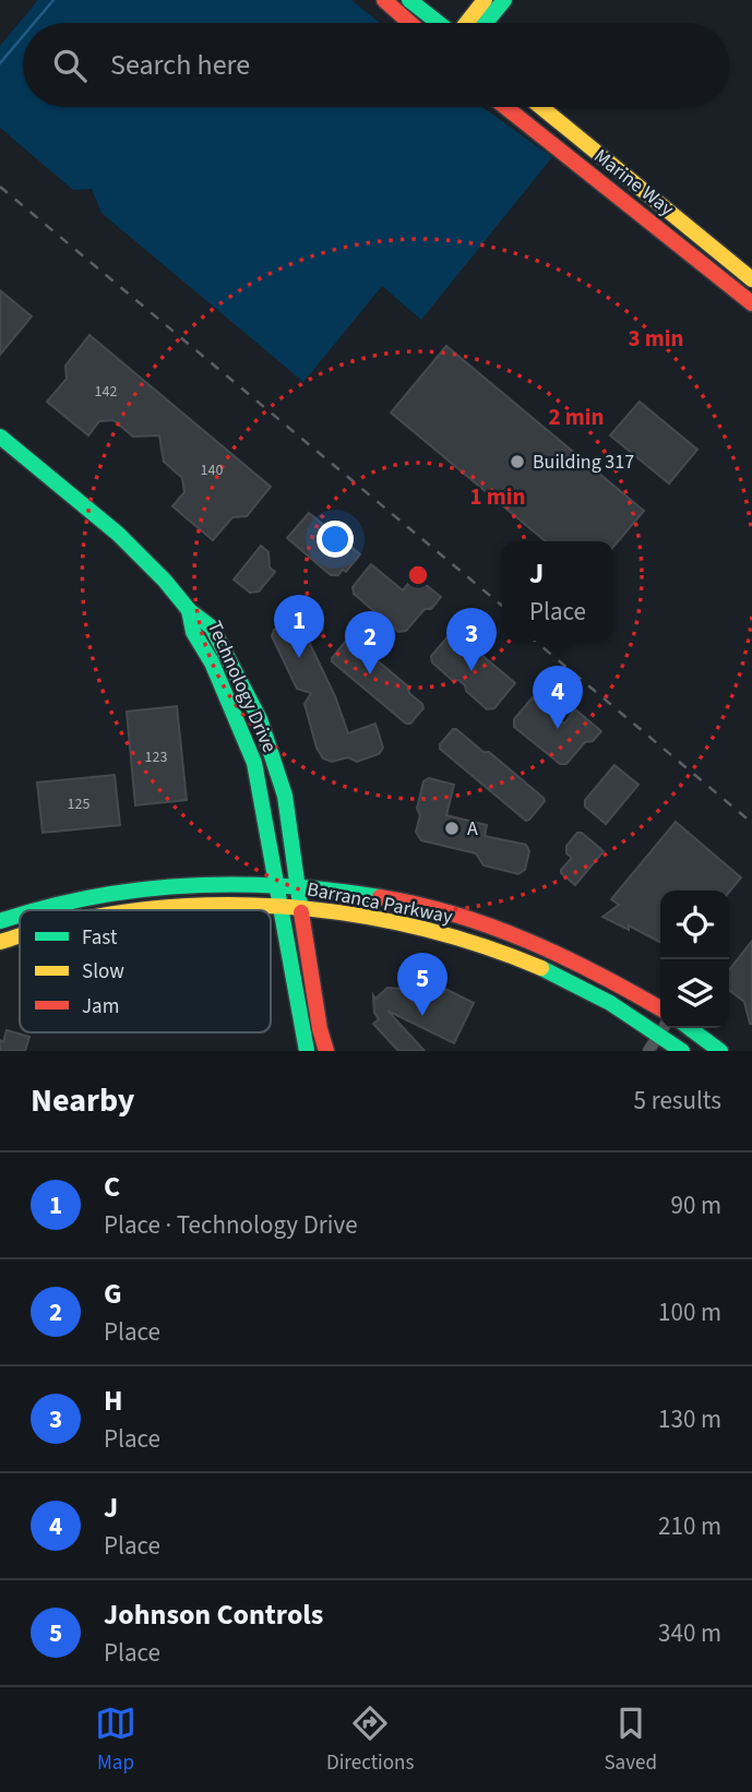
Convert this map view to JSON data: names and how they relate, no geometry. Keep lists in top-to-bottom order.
{
  "streets": {
    "main road": ["Marine Way", "Technology Drive", "Barranca Parkway"]
  },
  "crossings": [
    ["Technology Drive", "Barranca Parkway"]
  ],
  "places": ["Building 317", "A"],
  "house_numbers": [
    "142",
    "140",
    "123",
    "125"
  ],
  "legend": ["Fast", "Slow", "Jam"],
  "page": {
    "search": "Search here",
    "popup": ["J", "Place"],
    "pins": [
      "1",
      "3",
      "2",
      "4",
      "5"
    ],
    "heading": ["Nearby", "5 results"],
    "list": [
      {
        "mark": "1",
        "name": "C",
        "note": "Place · Technology Drive",
        "value": "90 m"
      },
      {
        "mark": "2",
        "name": "G",
        "note": "Place",
        "value": "100 m"
      },
      {
        "mark": "3",
        "name": "H",
        "note": "Place",
        "value": "130 m"
      },
      {
        "mark": "4",
        "name": "J",
        "note": "Place",
        "value": "210 m"
      },
      {
        "mark": "5",
        "name": "Johnson Controls",
        "note": "Place",
        "value": "340 m"
      }
    ],
    "nav": ["Map", "Directions", "Saved"]
  },
  "rings": ["3 min", "2 min", "1 min"]
}
